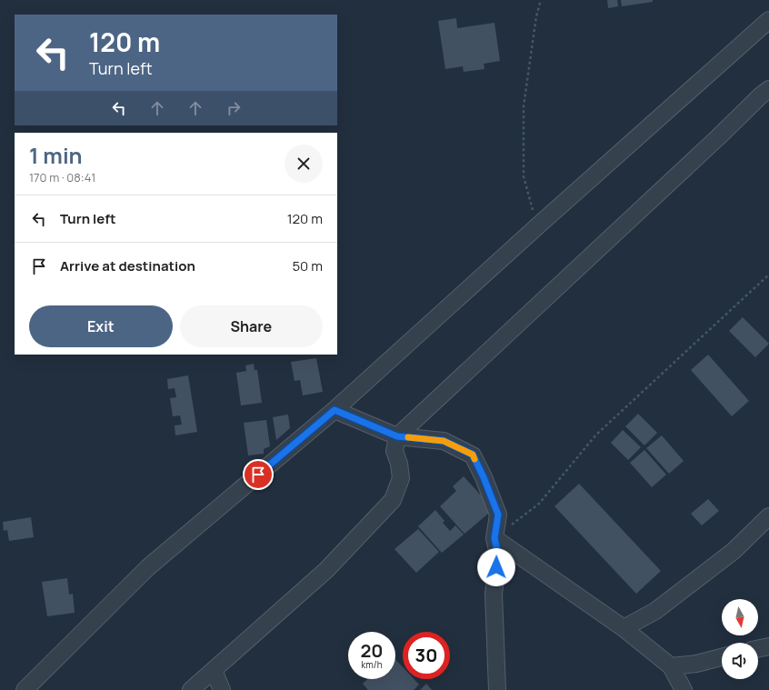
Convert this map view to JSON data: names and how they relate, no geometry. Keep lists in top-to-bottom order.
{
  "north": "bottom",
  "page": {
    "turn": ["120 m", "Turn left"],
    "heading": ["1 min", "170 m · 08:41"],
    "list": [
      {
        "name": "Turn left",
        "value": "120 m"
      },
      {
        "name": "Arrive at destination",
        "value": "50 m"
      }
    ],
    "buttons": ["Exit", "Share"],
    "speed": "20 km/h",
    "limit": "30"
  }
}
